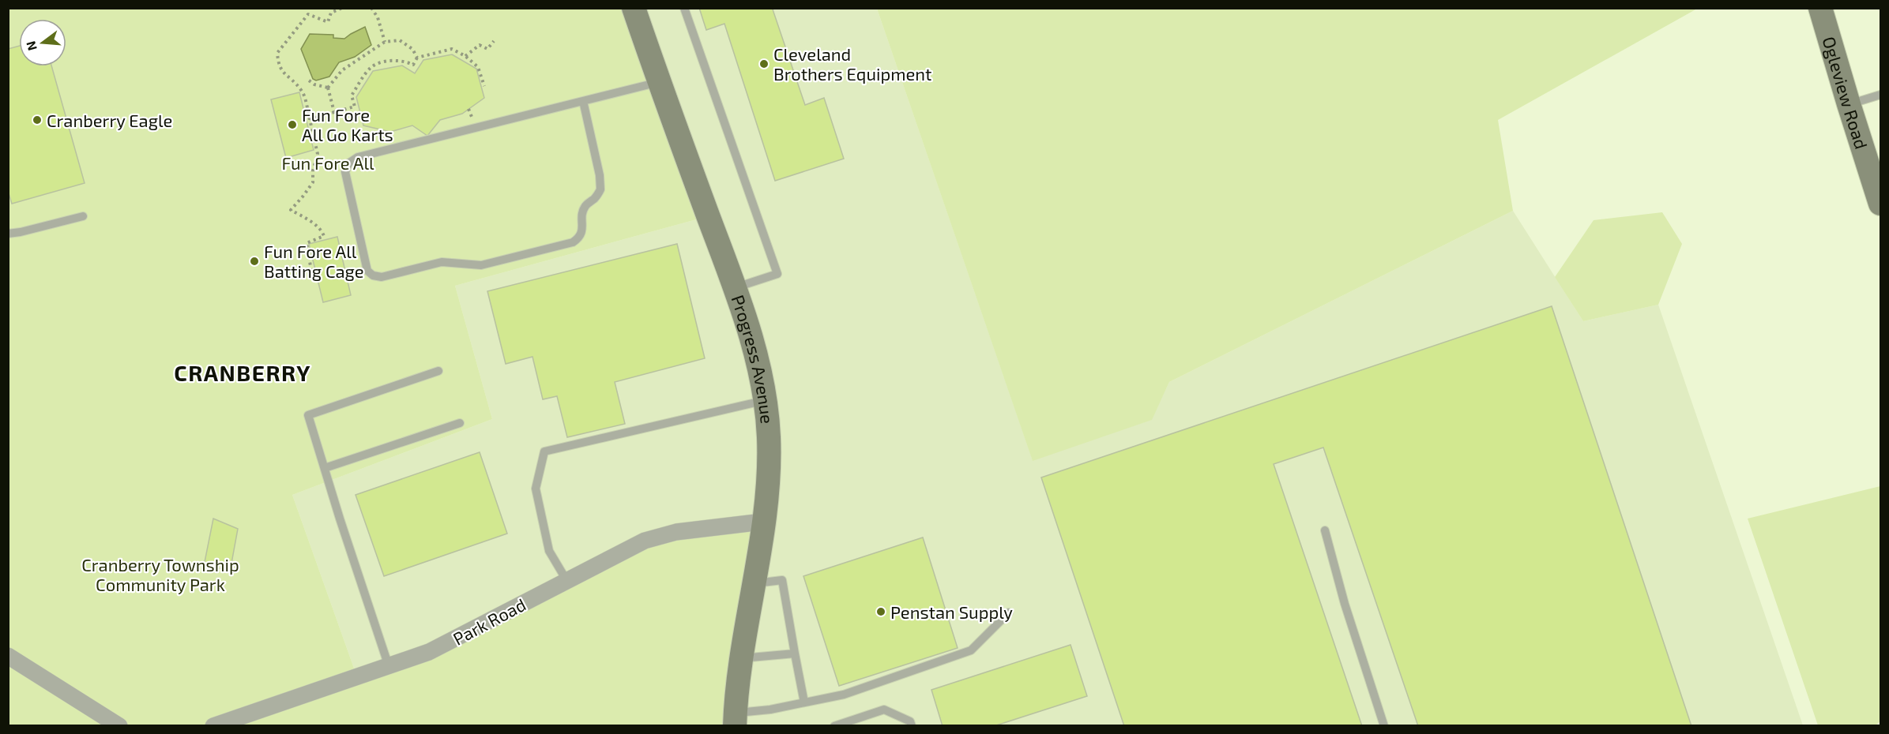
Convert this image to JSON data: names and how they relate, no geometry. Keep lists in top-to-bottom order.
{
  "streets": {
    "street": ["Ogleview Road", "Progress Avenue", "Park Road"]
  },
  "crossings": [
    ["Progress Avenue", "Park Road"]
  ],
  "districts": ["CRANBERRY"],
  "parks": ["Fun Fore All", "Cranberry Township Community Park"],
  "places": [
    "Cleveland Brothers Equipment",
    "Cranberry Eagle",
    "Fun Fore All Go Karts",
    "Fun Fore All Batting Cage",
    "Penstan Supply"
  ],
  "north": "left"
}
